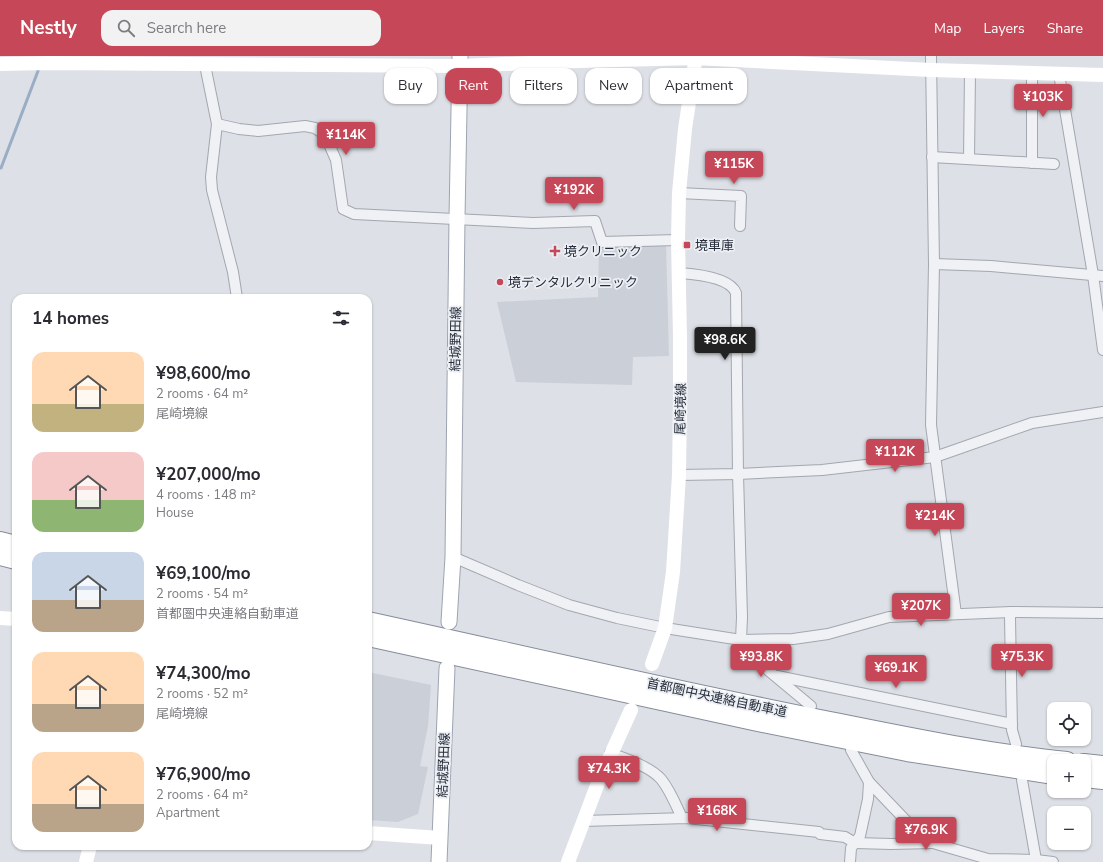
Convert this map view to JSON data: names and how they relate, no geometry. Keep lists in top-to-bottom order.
{
  "streets": {
    "highway": ["首都圏中央連絡自動車道"],
    "main road": ["結城野田線"],
    "street": ["尾崎境線"]
  },
  "places": {
    "transit": ["境車庫"],
    "health": ["境クリニック"],
    "other": ["境デンタルクリニック"]
  },
  "page": {
    "header": "Nestly",
    "search": "Search here",
    "nav": ["Map", "Layers", "Share"],
    "chip": [
      "Buy",
      "Rent",
      "Filters",
      "New",
      "Apartment"
    ],
    "price": [
      "¥103K",
      "¥114K",
      "¥115K",
      "¥192K",
      "¥98.6K",
      "¥112K",
      "¥214K",
      "¥207K",
      "¥93.8K",
      "¥75.3K",
      "¥69.1K",
      "¥74.3K",
      "¥168K",
      "¥76.9K"
    ],
    "heading": "14 homes",
    "list": [
      {
        "name": "¥98,600/mo",
        "note": "2 rooms · 64 m² · 尾崎境線"
      },
      {
        "name": "¥207,000/mo",
        "note": "4 rooms · 148 m² · House"
      },
      {
        "name": "¥69,100/mo",
        "note": "2 rooms · 54 m² · 首都圏中央連絡自動車道"
      },
      {
        "name": "¥74,300/mo",
        "note": "2 rooms · 52 m² · 尾崎境線"
      },
      {
        "name": "¥76,900/mo",
        "note": "2 rooms · 64 m² · Apartment"
      }
    ],
    "map_buttons": ["+", "−"]
  }
}
